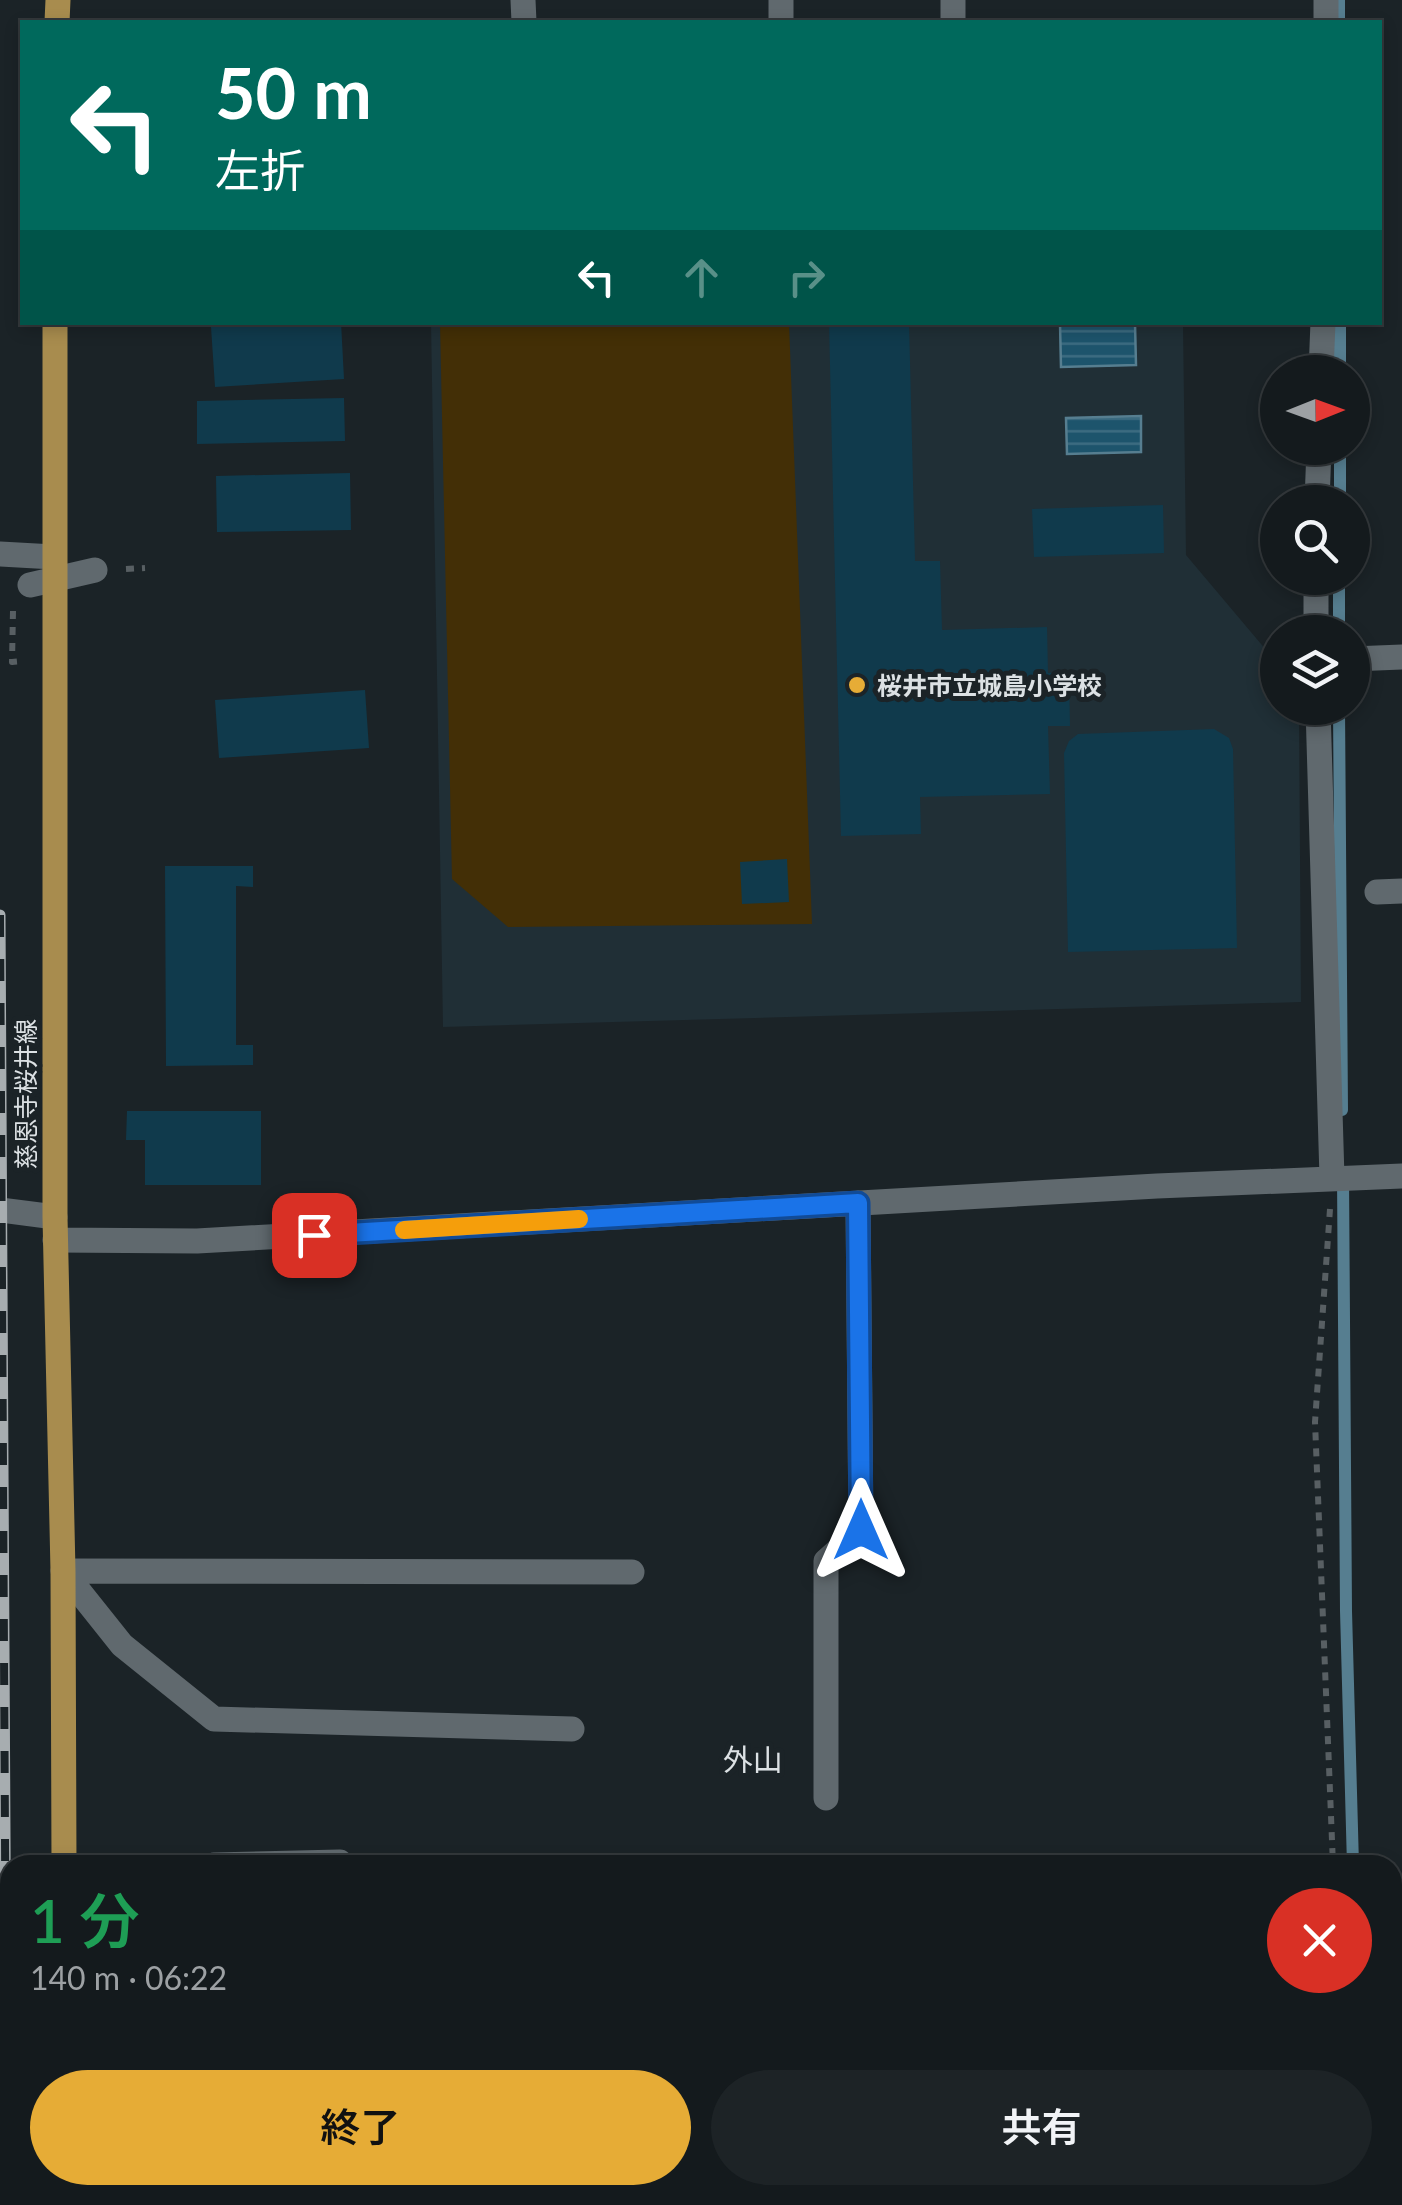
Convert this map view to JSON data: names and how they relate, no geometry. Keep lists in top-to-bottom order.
{
  "streets": {
    "main road": ["慈恩寺桜井線"]
  },
  "districts": ["外山"],
  "places": ["桜井市立城島小学校"],
  "north": "right",
  "page": {
    "turn": ["50 m", "左折"],
    "heading": ["1 分", "140 m · 06:22"],
    "buttons": ["終了", "共有"]
  }
}
